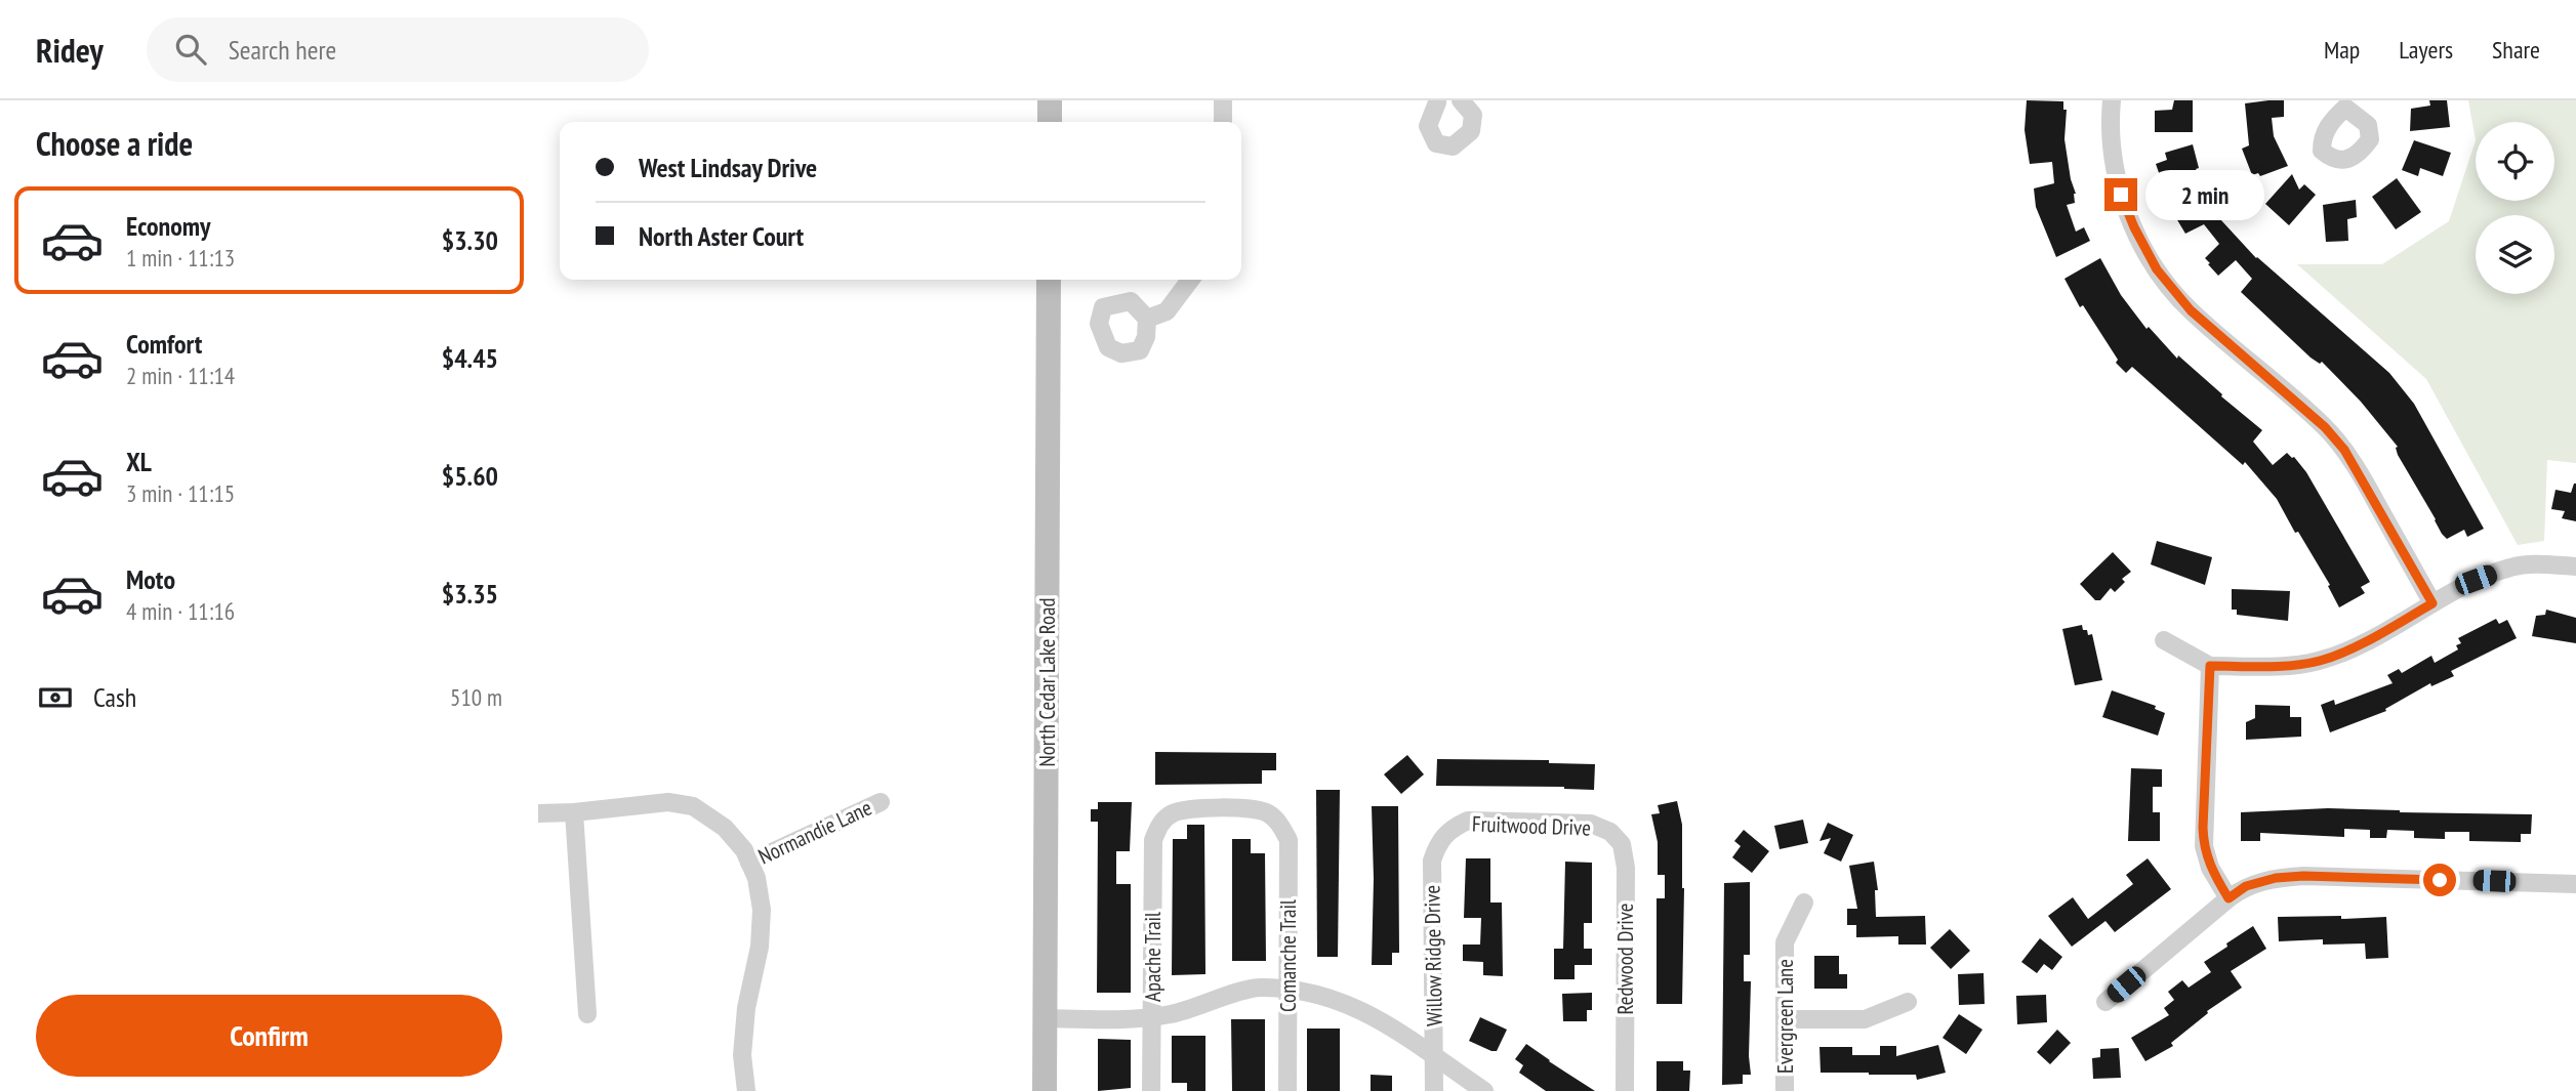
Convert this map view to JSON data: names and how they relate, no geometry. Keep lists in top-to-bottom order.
{
  "streets": {
    "main road": ["North Cedar Lake Road"],
    "street": [
      "Fruitwood Drive",
      "Normandie Lane",
      "Comanche Trail",
      "Willow Ridge Drive",
      "Apache Trail",
      "Redwood Drive",
      "Evergreen Lane"
    ]
  },
  "crossings": [
    ["Fruitwood Drive", "Willow Ridge Drive"],
    ["Fruitwood Drive", "Redwood Drive"],
    ["Comanche Trail", "Apache Trail"]
  ],
  "page": {
    "header": "Ridey",
    "search": "Search here",
    "nav": ["Map", "Layers", "Share"],
    "heading": "Choose a ride",
    "banner": ["West Lindsay Drive", "North Aster Court"],
    "bubble": "2 min",
    "list": [
      {
        "name": "Economy",
        "note": "1 min · 11:13",
        "value": "$3.30"
      },
      {
        "name": "Comfort",
        "note": "2 min · 11:14",
        "value": "$4.45"
      },
      {
        "name": "XL",
        "note": "3 min · 11:15",
        "value": "$5.60"
      },
      {
        "name": "Moto",
        "note": "4 min · 11:16",
        "value": "$3.35"
      }
    ],
    "pay": ["Cash", "510 m"],
    "buttons": "Confirm"
  }
}
